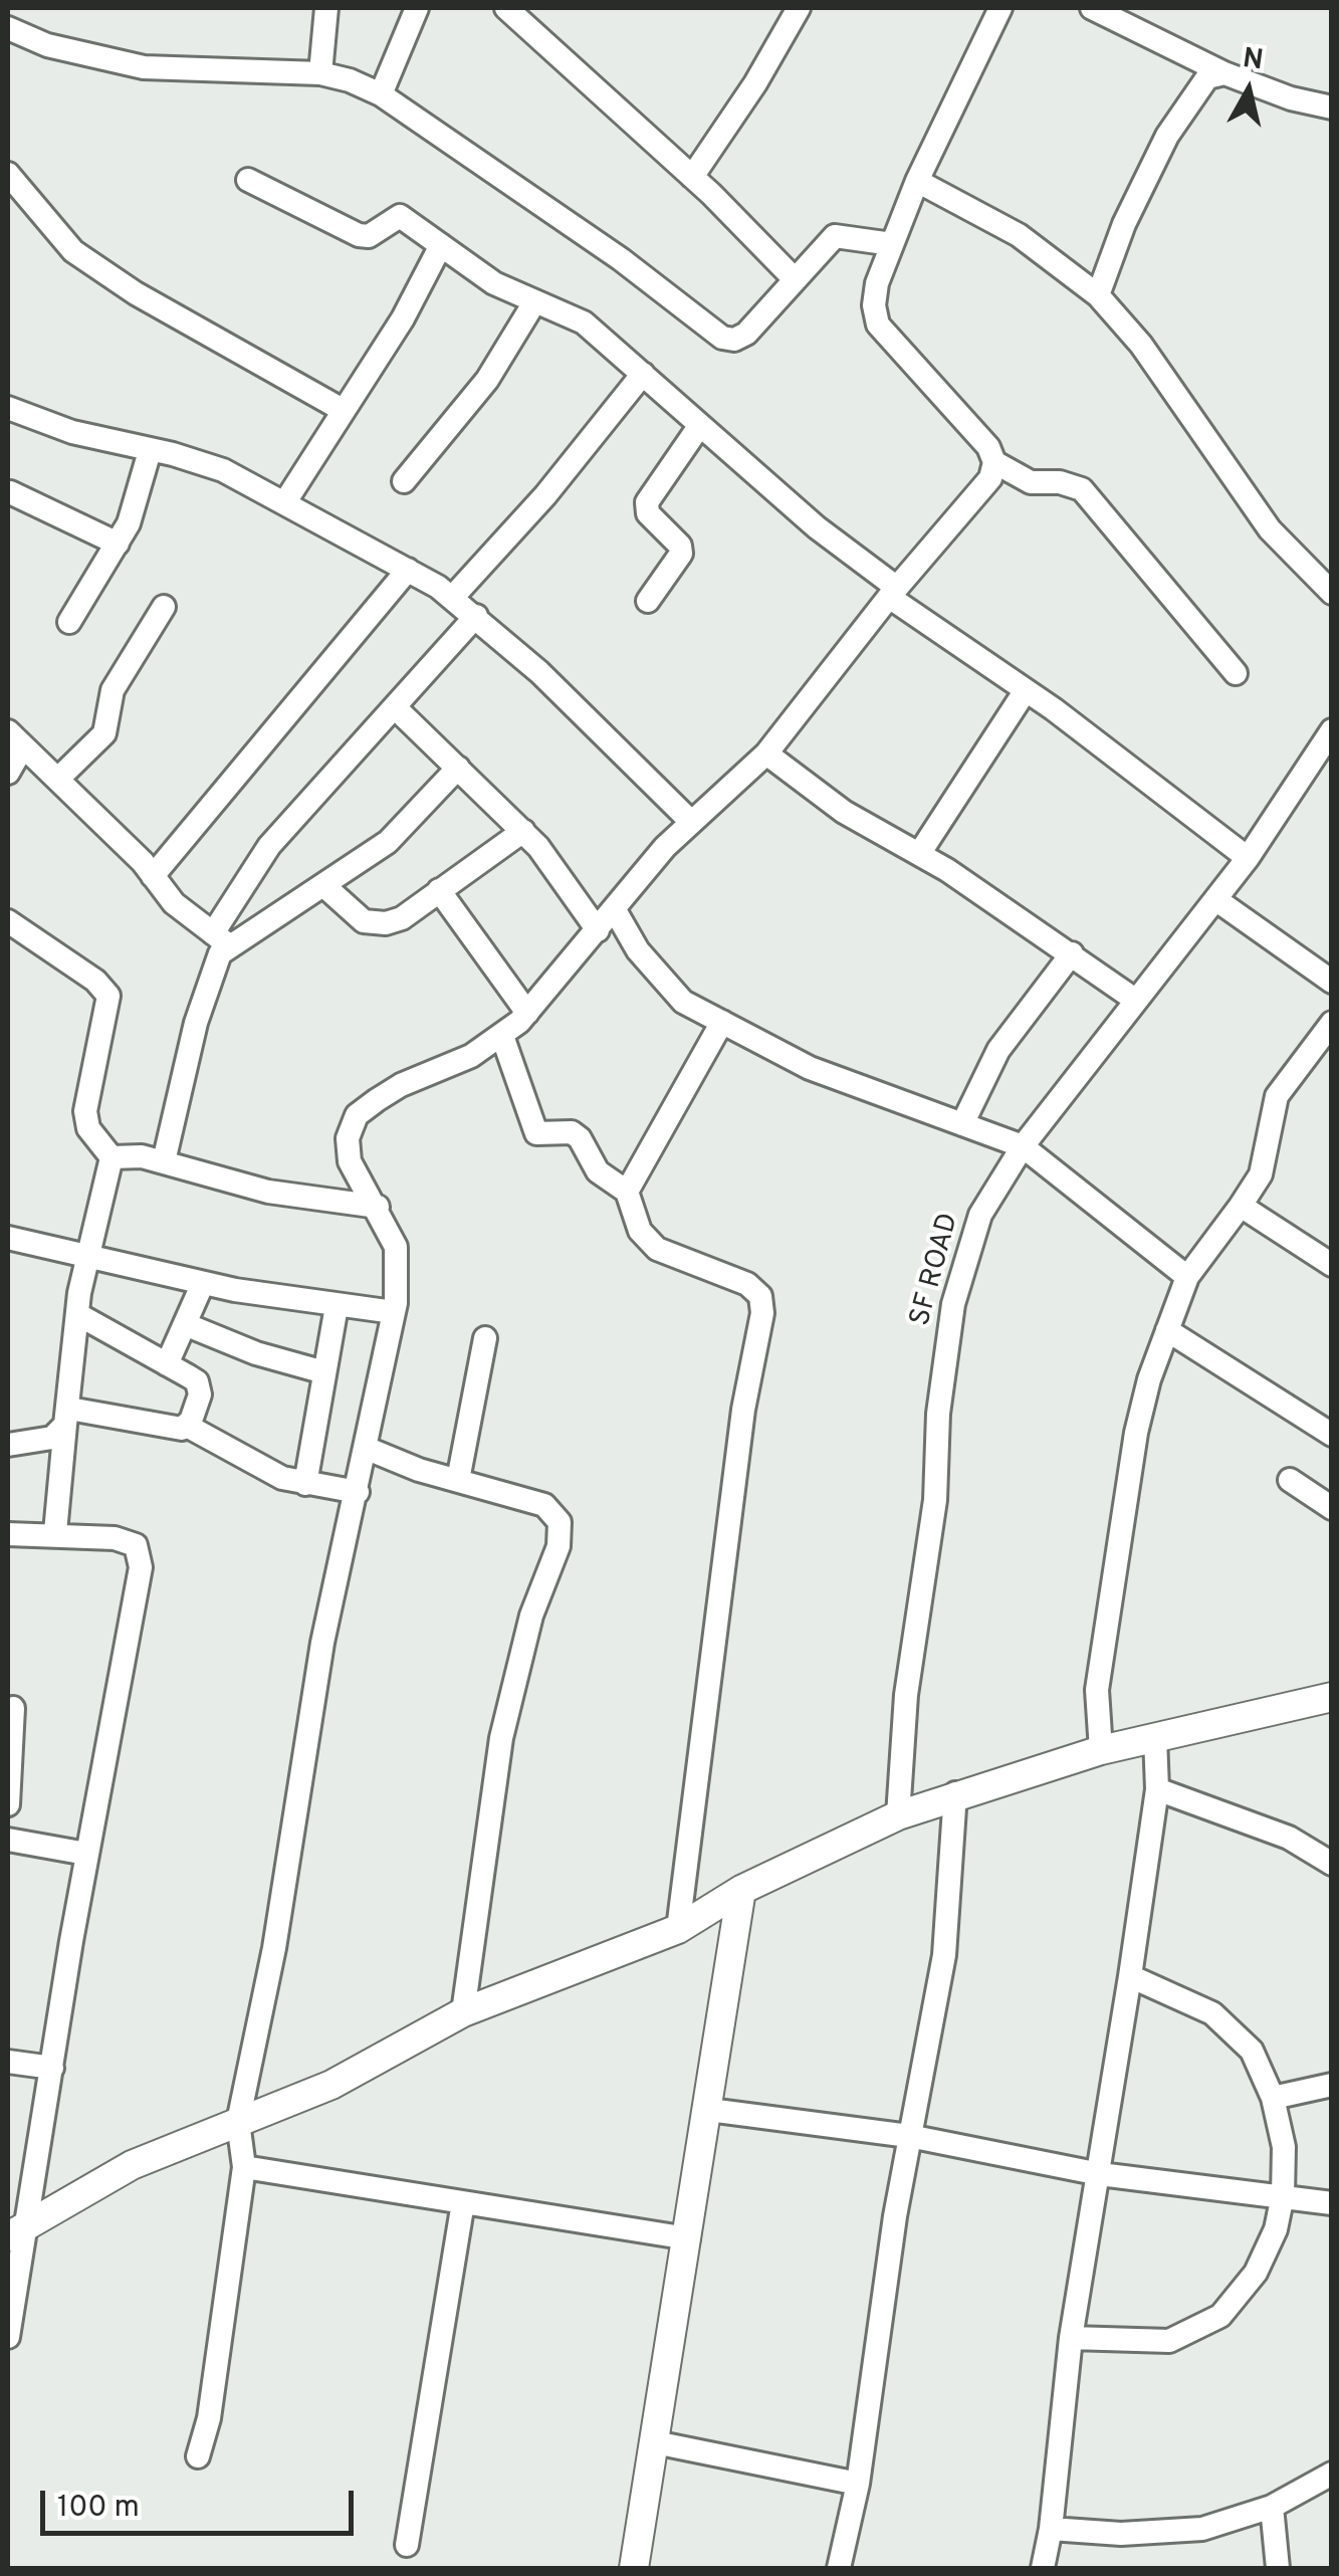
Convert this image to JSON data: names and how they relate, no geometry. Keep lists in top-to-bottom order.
{
  "streets": {
    "street": ["SF ROAD"]
  },
  "scale_bar": "100 m",
  "north": "top"
}
